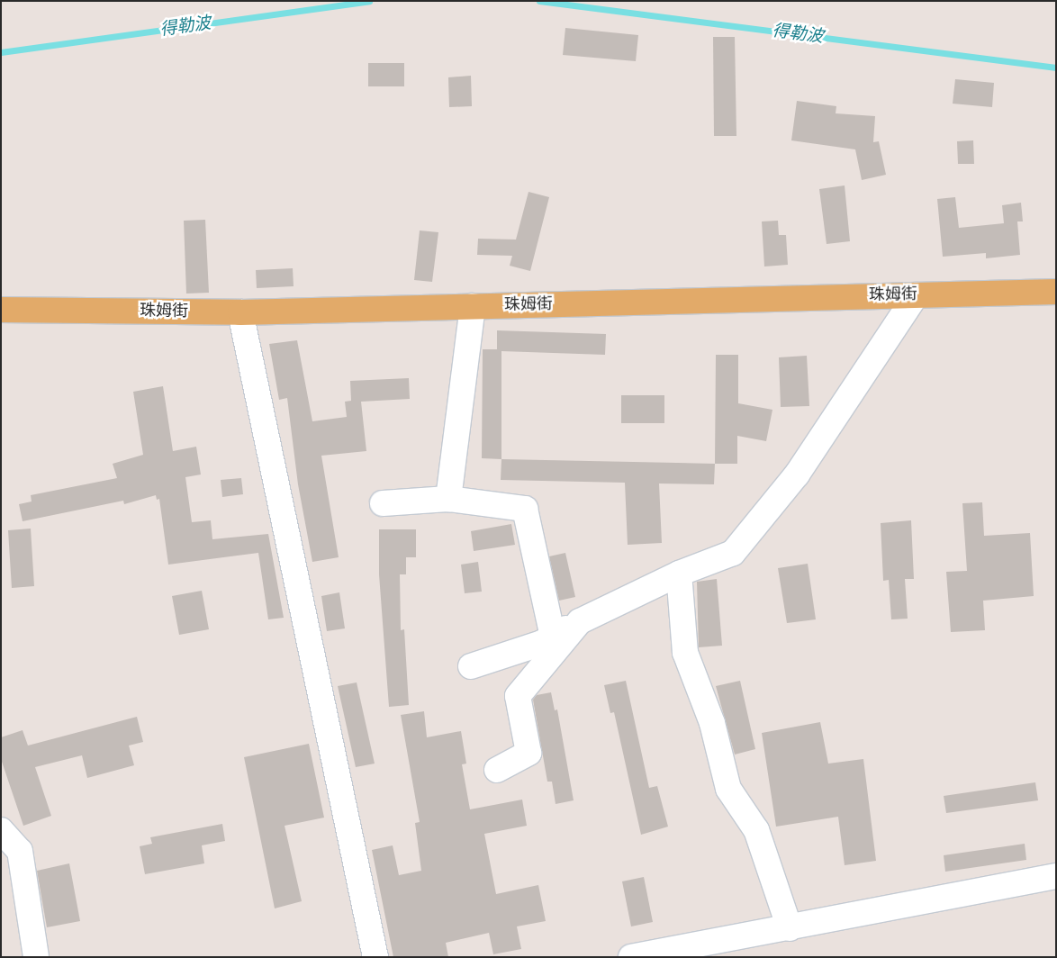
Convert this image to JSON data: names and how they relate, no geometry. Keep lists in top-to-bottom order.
{
  "streets": {
    "main road": ["珠姆街"]
  },
  "water": ["得勒波"]
}
